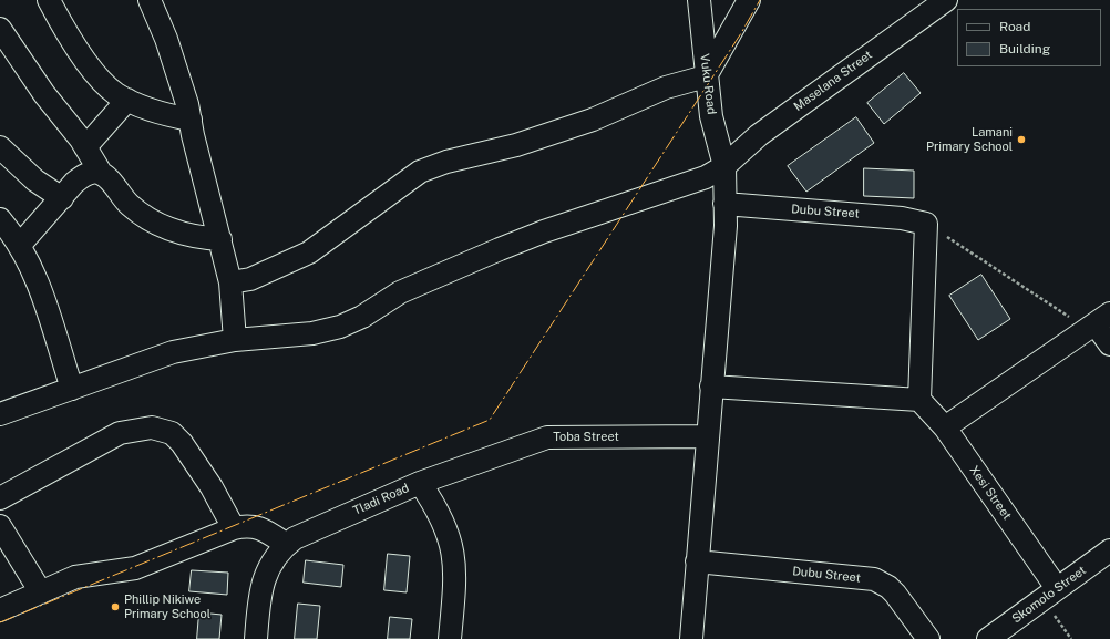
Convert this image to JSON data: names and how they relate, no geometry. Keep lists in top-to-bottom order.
{
  "streets": {
    "street": [
      "Maselana Street",
      "Vuku Road",
      "Dubu Street",
      "Toba Street",
      "Xesi Street",
      "Tladi Road",
      "Skomolo Street"
    ]
  },
  "crossings": [
    ["Maselana Street", "Vuku Road"],
    ["Toba Street", "Tladi Road"],
    ["Xesi Street", "Skomolo Street"]
  ],
  "places": ["Lamani Primary School", "Phillip Nikiwe Primary School"],
  "legend": ["Road", "Building"]
}
